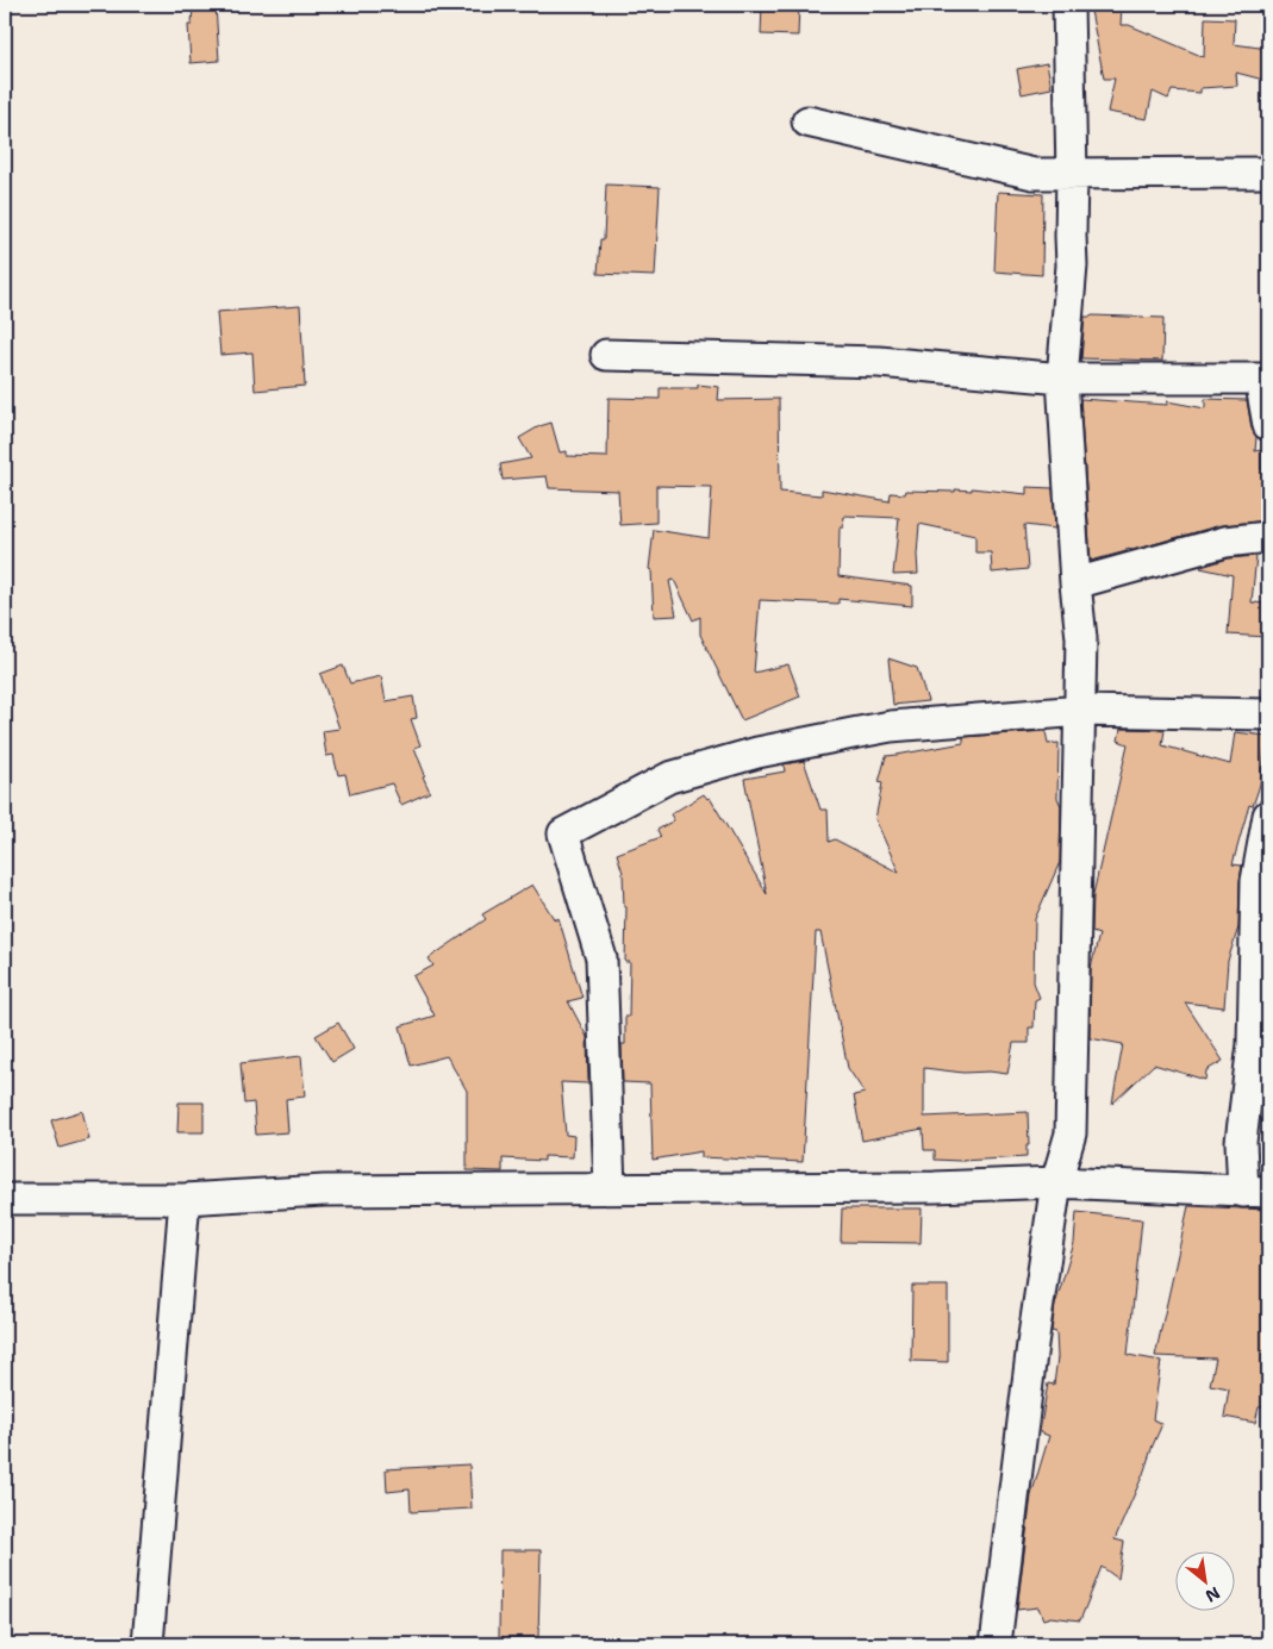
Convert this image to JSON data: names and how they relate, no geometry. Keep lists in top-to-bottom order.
{
  "north": "bottom right"
}
